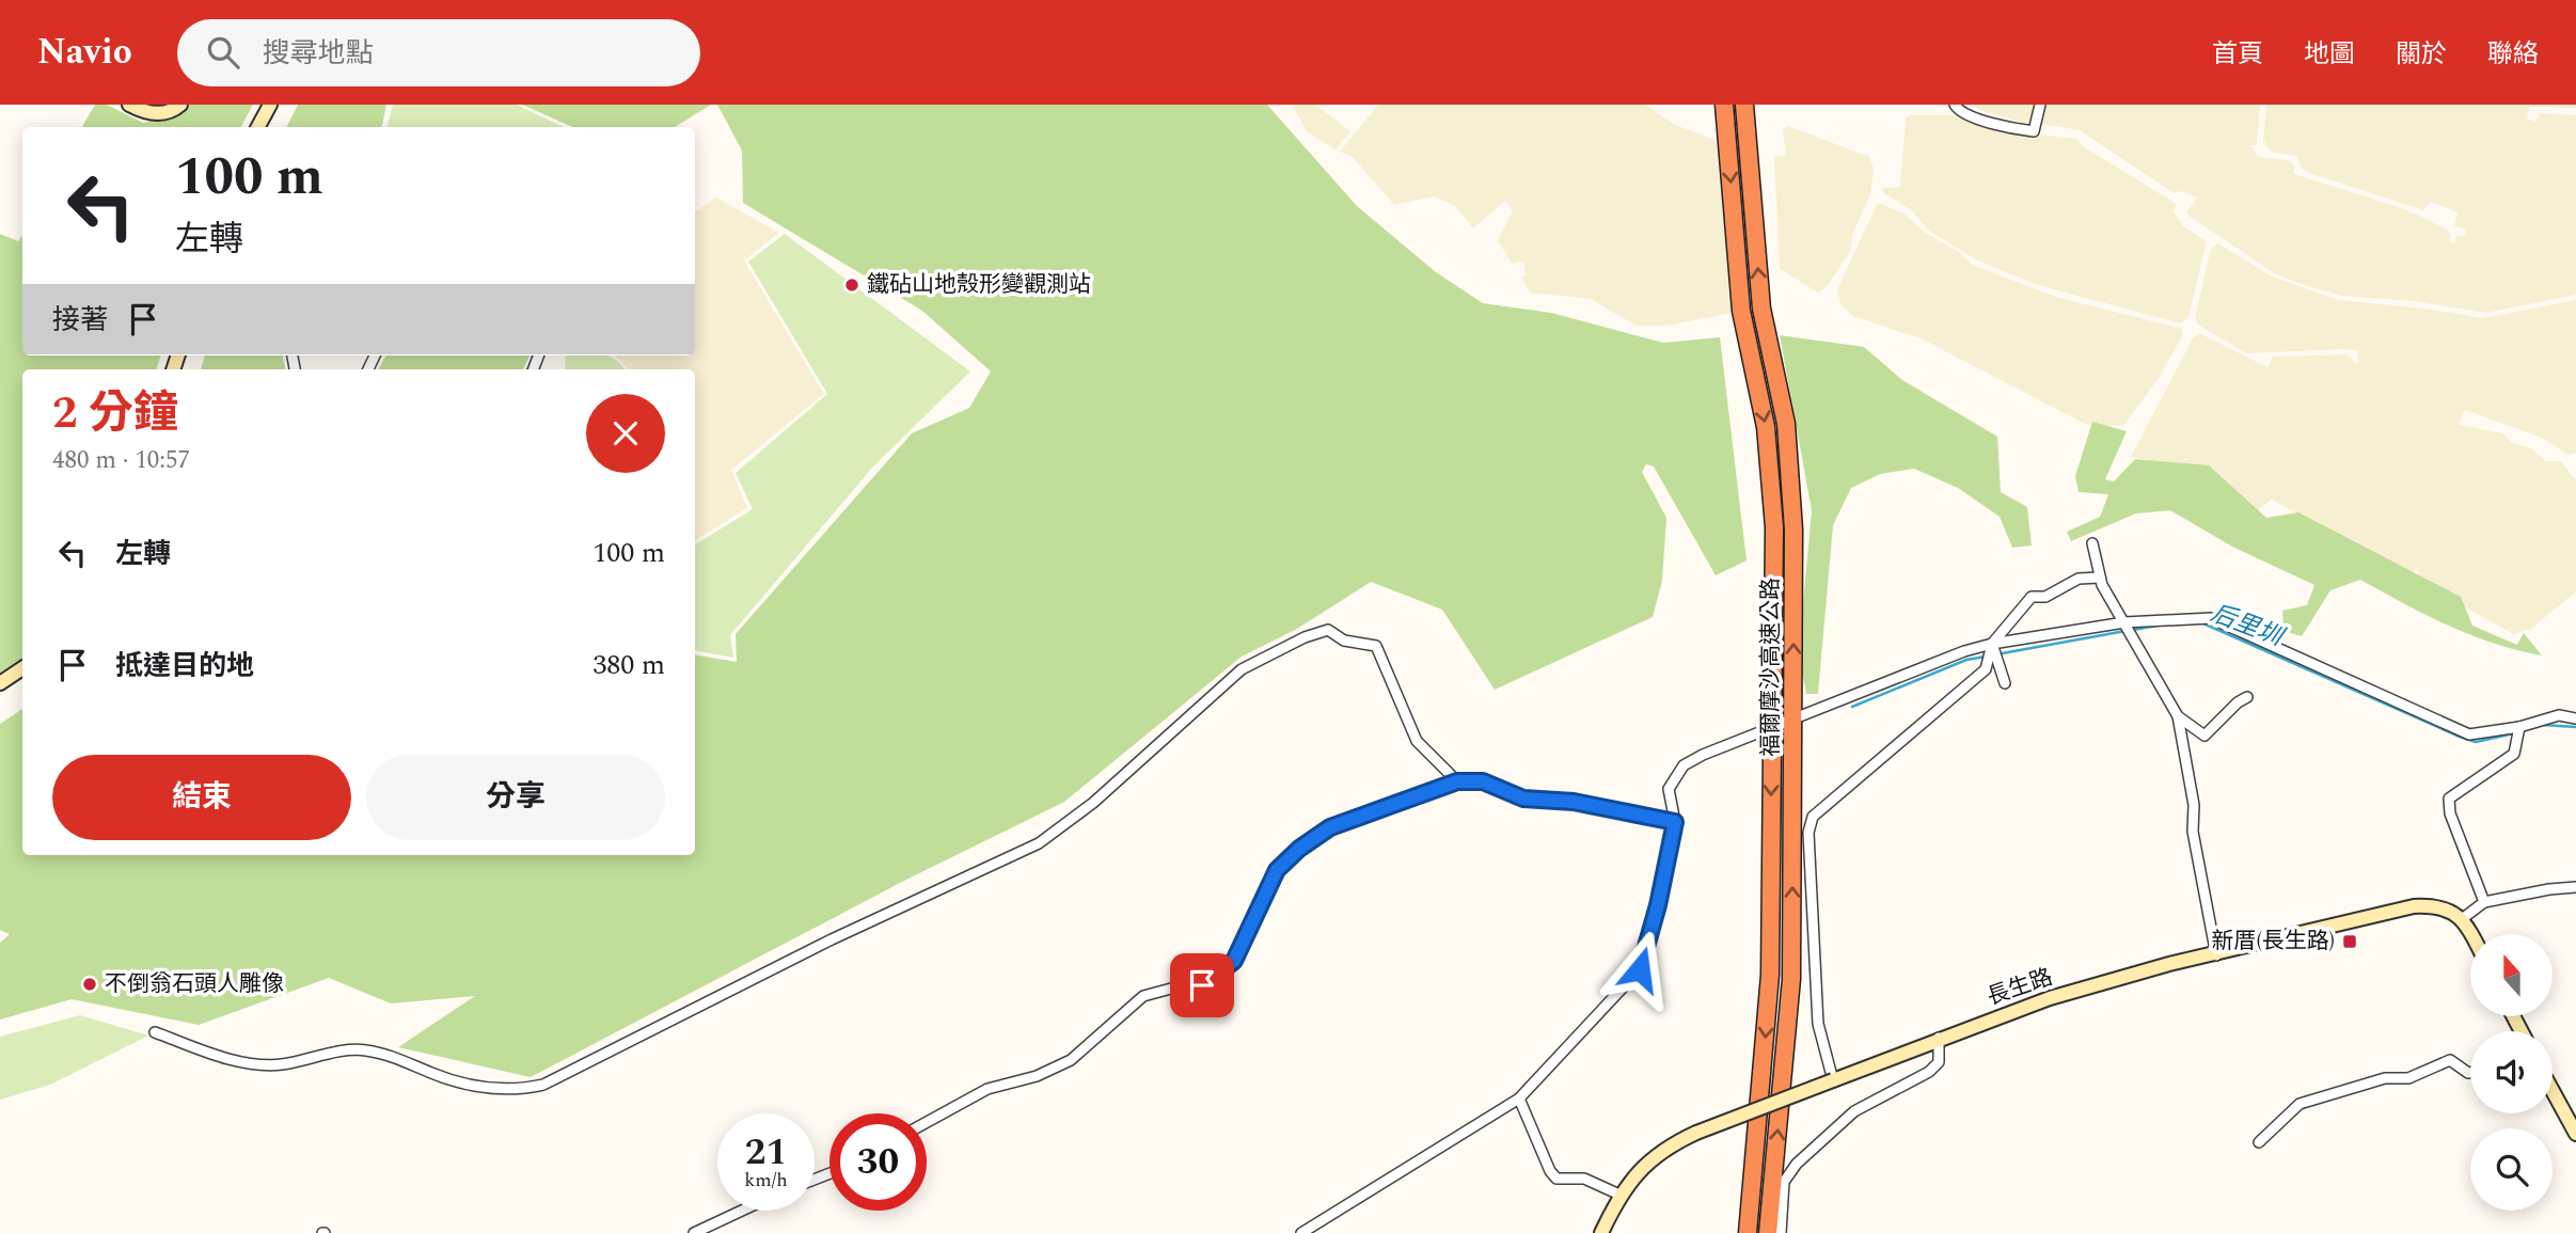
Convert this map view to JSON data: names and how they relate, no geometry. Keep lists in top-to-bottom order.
{
  "streets": {
    "highway": ["福爾摩沙高速公路"],
    "street": ["長生路"]
  },
  "water": ["后里圳"],
  "places": {
    "other": ["鐵砧山地殼形變觀測站", "不倒翁石頭人雕像"],
    "transit": ["新厝(長生路)"]
  },
  "north": "top",
  "page": {
    "header": "Navio",
    "search": "搜尋地點",
    "nav": [
      "首頁",
      "地圖",
      "關於",
      "聯絡"
    ],
    "turn": ["100 m", "左轉"],
    "then": "接著",
    "heading": ["2 分鐘", "480 m · 10:57"],
    "list": [
      {
        "name": "左轉",
        "value": "100 m"
      },
      {
        "name": "抵達目的地",
        "value": "380 m"
      }
    ],
    "buttons": ["結束", "分享"],
    "speed": "21 km/h",
    "limit": "30"
  }
}
